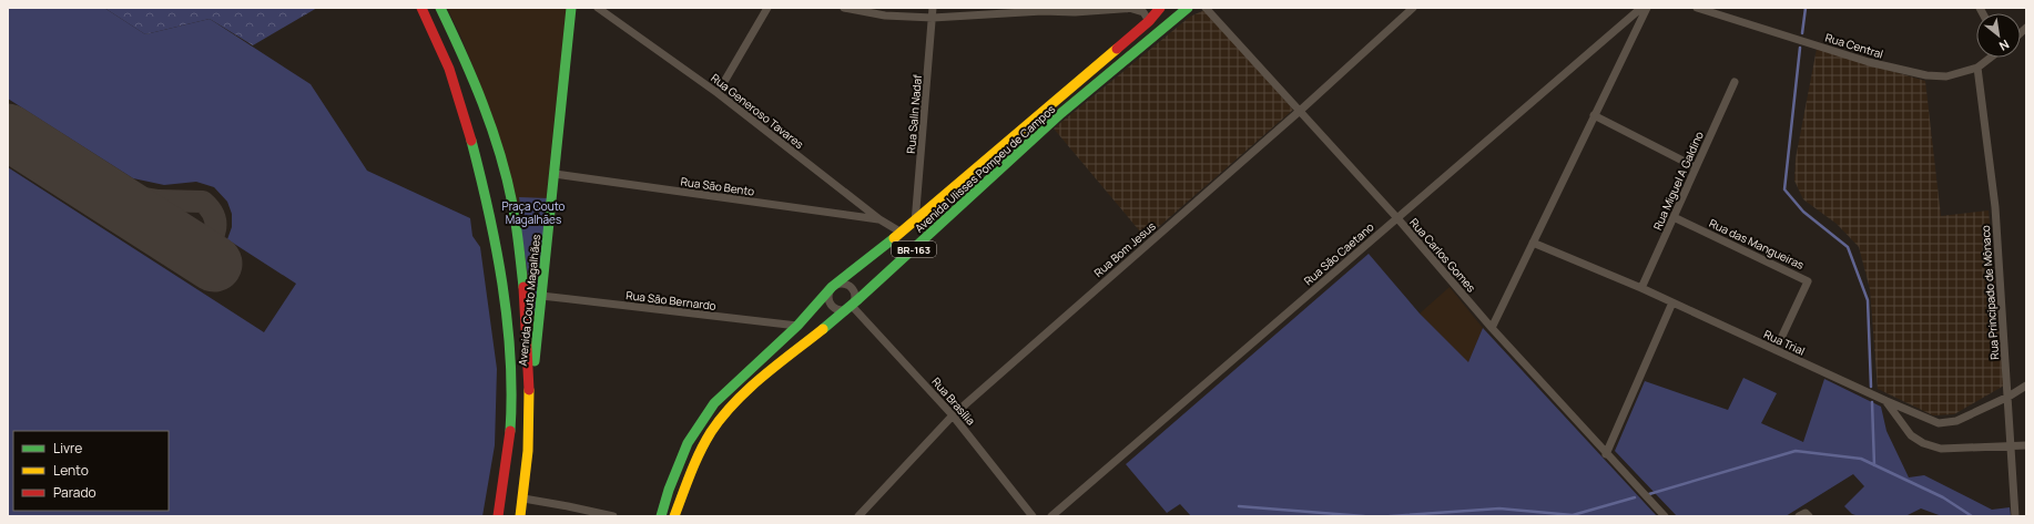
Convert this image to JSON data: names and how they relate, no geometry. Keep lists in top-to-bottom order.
{
  "streets": {
    "main road": ["Avenida Ulisses Pompeu de Campos", "BR-163", "Avenida Couto Magalhães"],
    "street": [
      "Rua Central",
      "Rua Generoso Tavares",
      "Rua Salin Nadaf",
      "Rua Miguel A Galdino",
      "Rua São Bento",
      "Rua das Mangueiras",
      "Rua Bom Jesus",
      "Rua São Caetano",
      "Rua Carlos Gomes",
      "Rua Principado de Mônaco",
      "Rua São Bernardo",
      "Rua Trial",
      "Rua Brasília"
    ]
  },
  "crossings": [
    ["Rua Central", "Rua Principado de Mônaco"],
    ["Rua Generoso Tavares", "Avenida Ulisses Pompeu de Campos"],
    ["Rua Generoso Tavares", "Rua São Bento"],
    ["Rua Salin Nadaf", "Avenida Ulisses Pompeu de Campos"],
    ["Avenida Ulisses Pompeu de Campos", "Rua São Bernardo"],
    ["Avenida Ulisses Pompeu de Campos", "Rua Brasília"],
    ["Rua Miguel A Galdino", "Rua das Mangueiras"],
    ["Rua Miguel A Galdino", "Rua Trial"],
    ["Rua São Bento", "Avenida Couto Magalhães"],
    ["Rua das Mangueiras", "Rua Trial"],
    ["Rua Bom Jesus", "Rua Carlos Gomes"],
    ["Rua Bom Jesus", "Rua Brasília"],
    ["Rua São Caetano", "Rua Carlos Gomes"],
    ["Rua Principado de Mônaco", "Rua Trial"],
    ["Avenida Couto Magalhães", "Rua São Bernardo"]
  ],
  "parks": ["Praça Couto Magalhães"],
  "legend": ["Livre", "Lento", "Parado"],
  "north": "bottom right"
}
